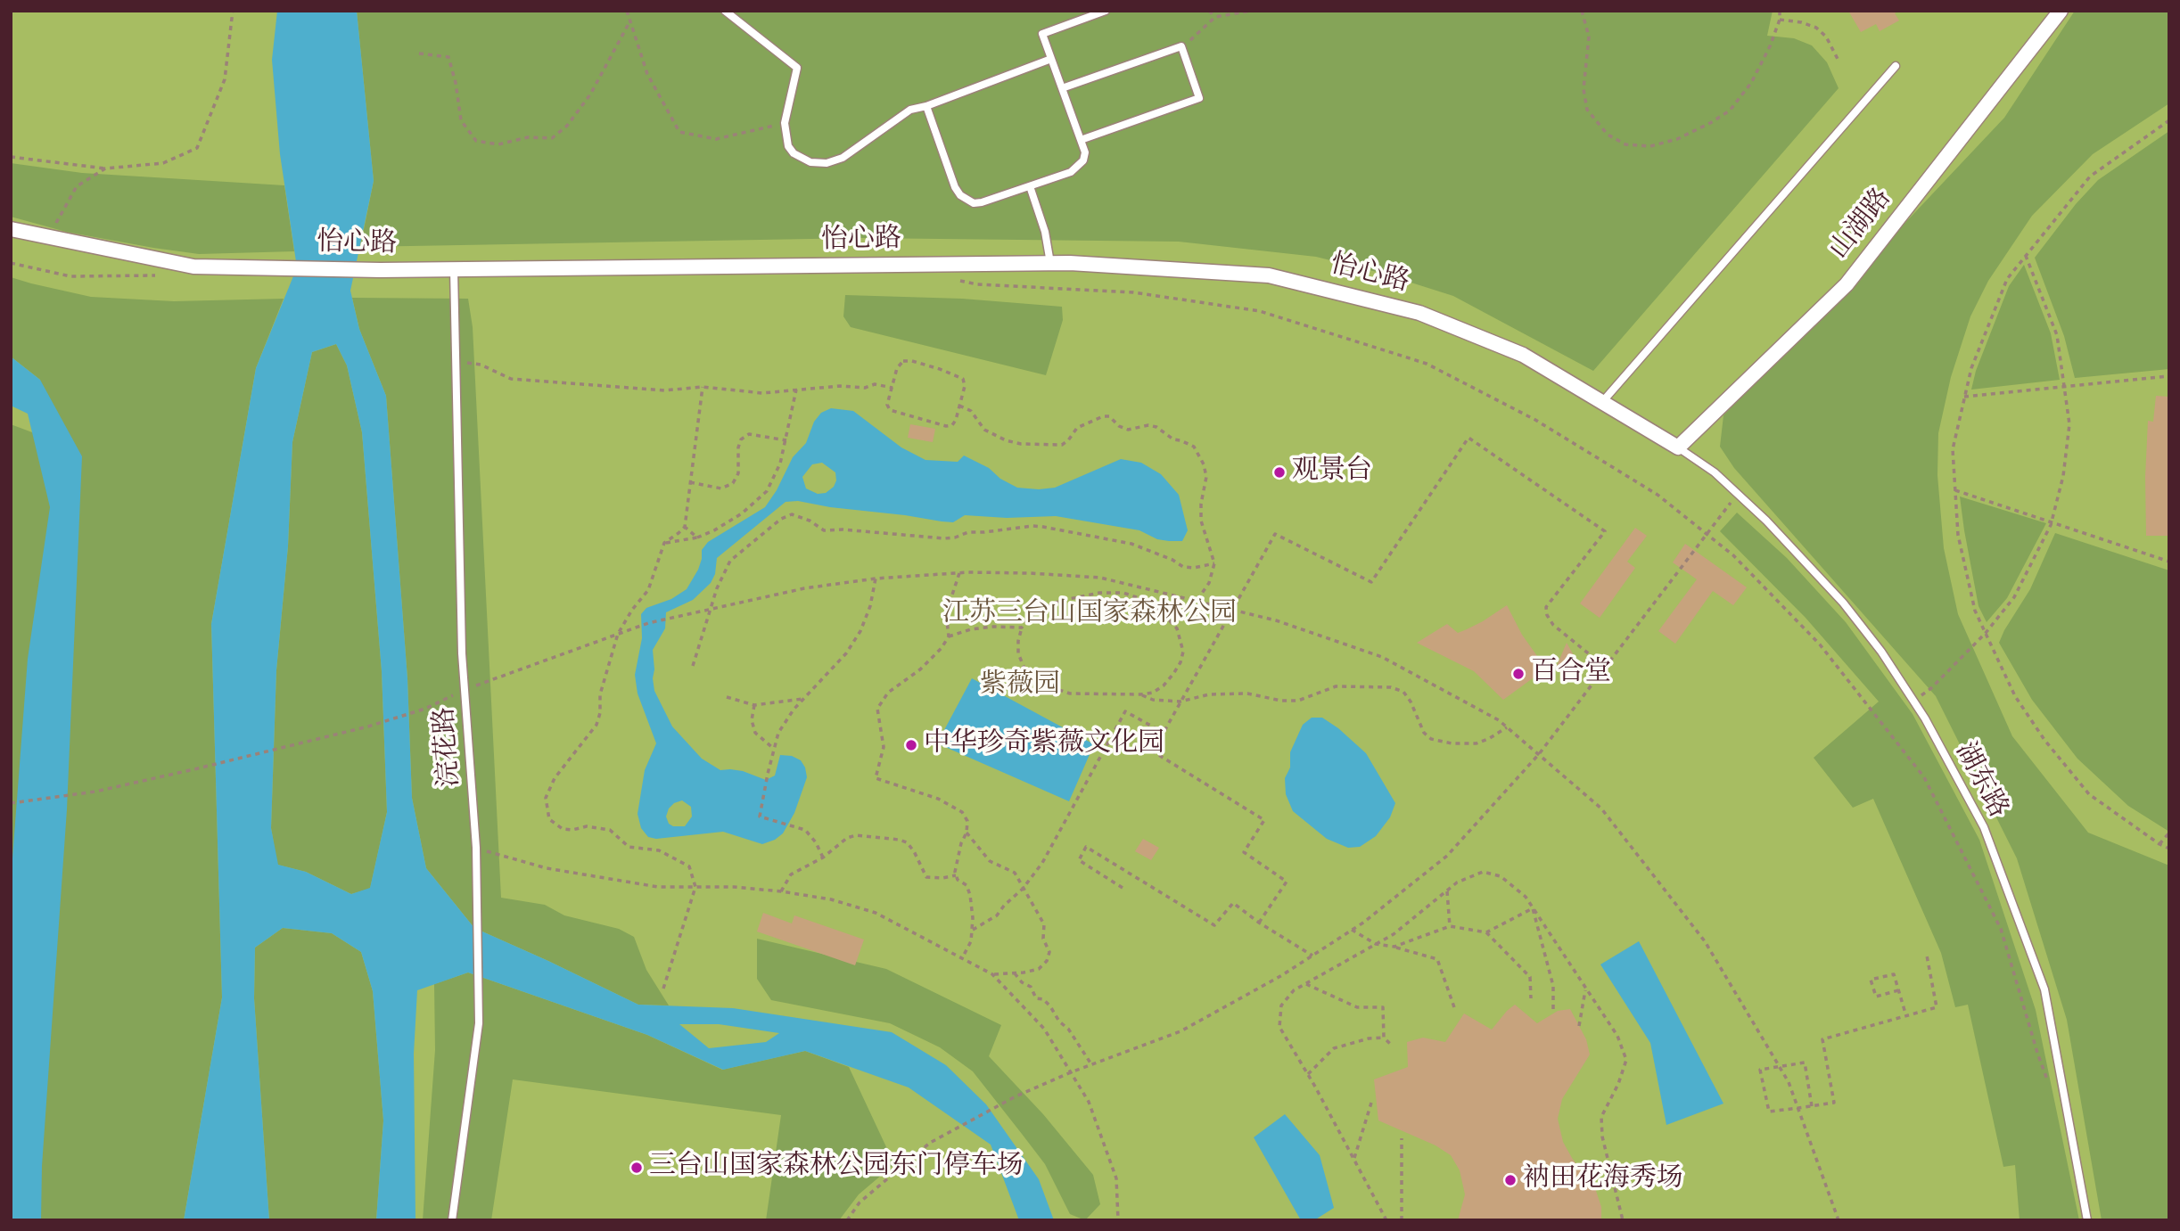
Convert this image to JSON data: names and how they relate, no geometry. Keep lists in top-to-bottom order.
{
  "streets": {
    "street": ["山湖路", "怡心路"],
    "lane": ["浣花路", "湖东路"]
  },
  "crossings": [
    ["山湖路", "怡心路"],
    ["山湖路", "湖东路"],
    ["怡心路", "浣花路"],
    ["怡心路", "湖东路"]
  ],
  "parks": ["江苏三台山国家森林公园", "紫薇园"],
  "places": [
    "观景台",
    "百合堂",
    "中华珍奇紫薇文化园",
    "三台山国家森林公园东门停车场",
    "衲田花海秀场"
  ]
}
